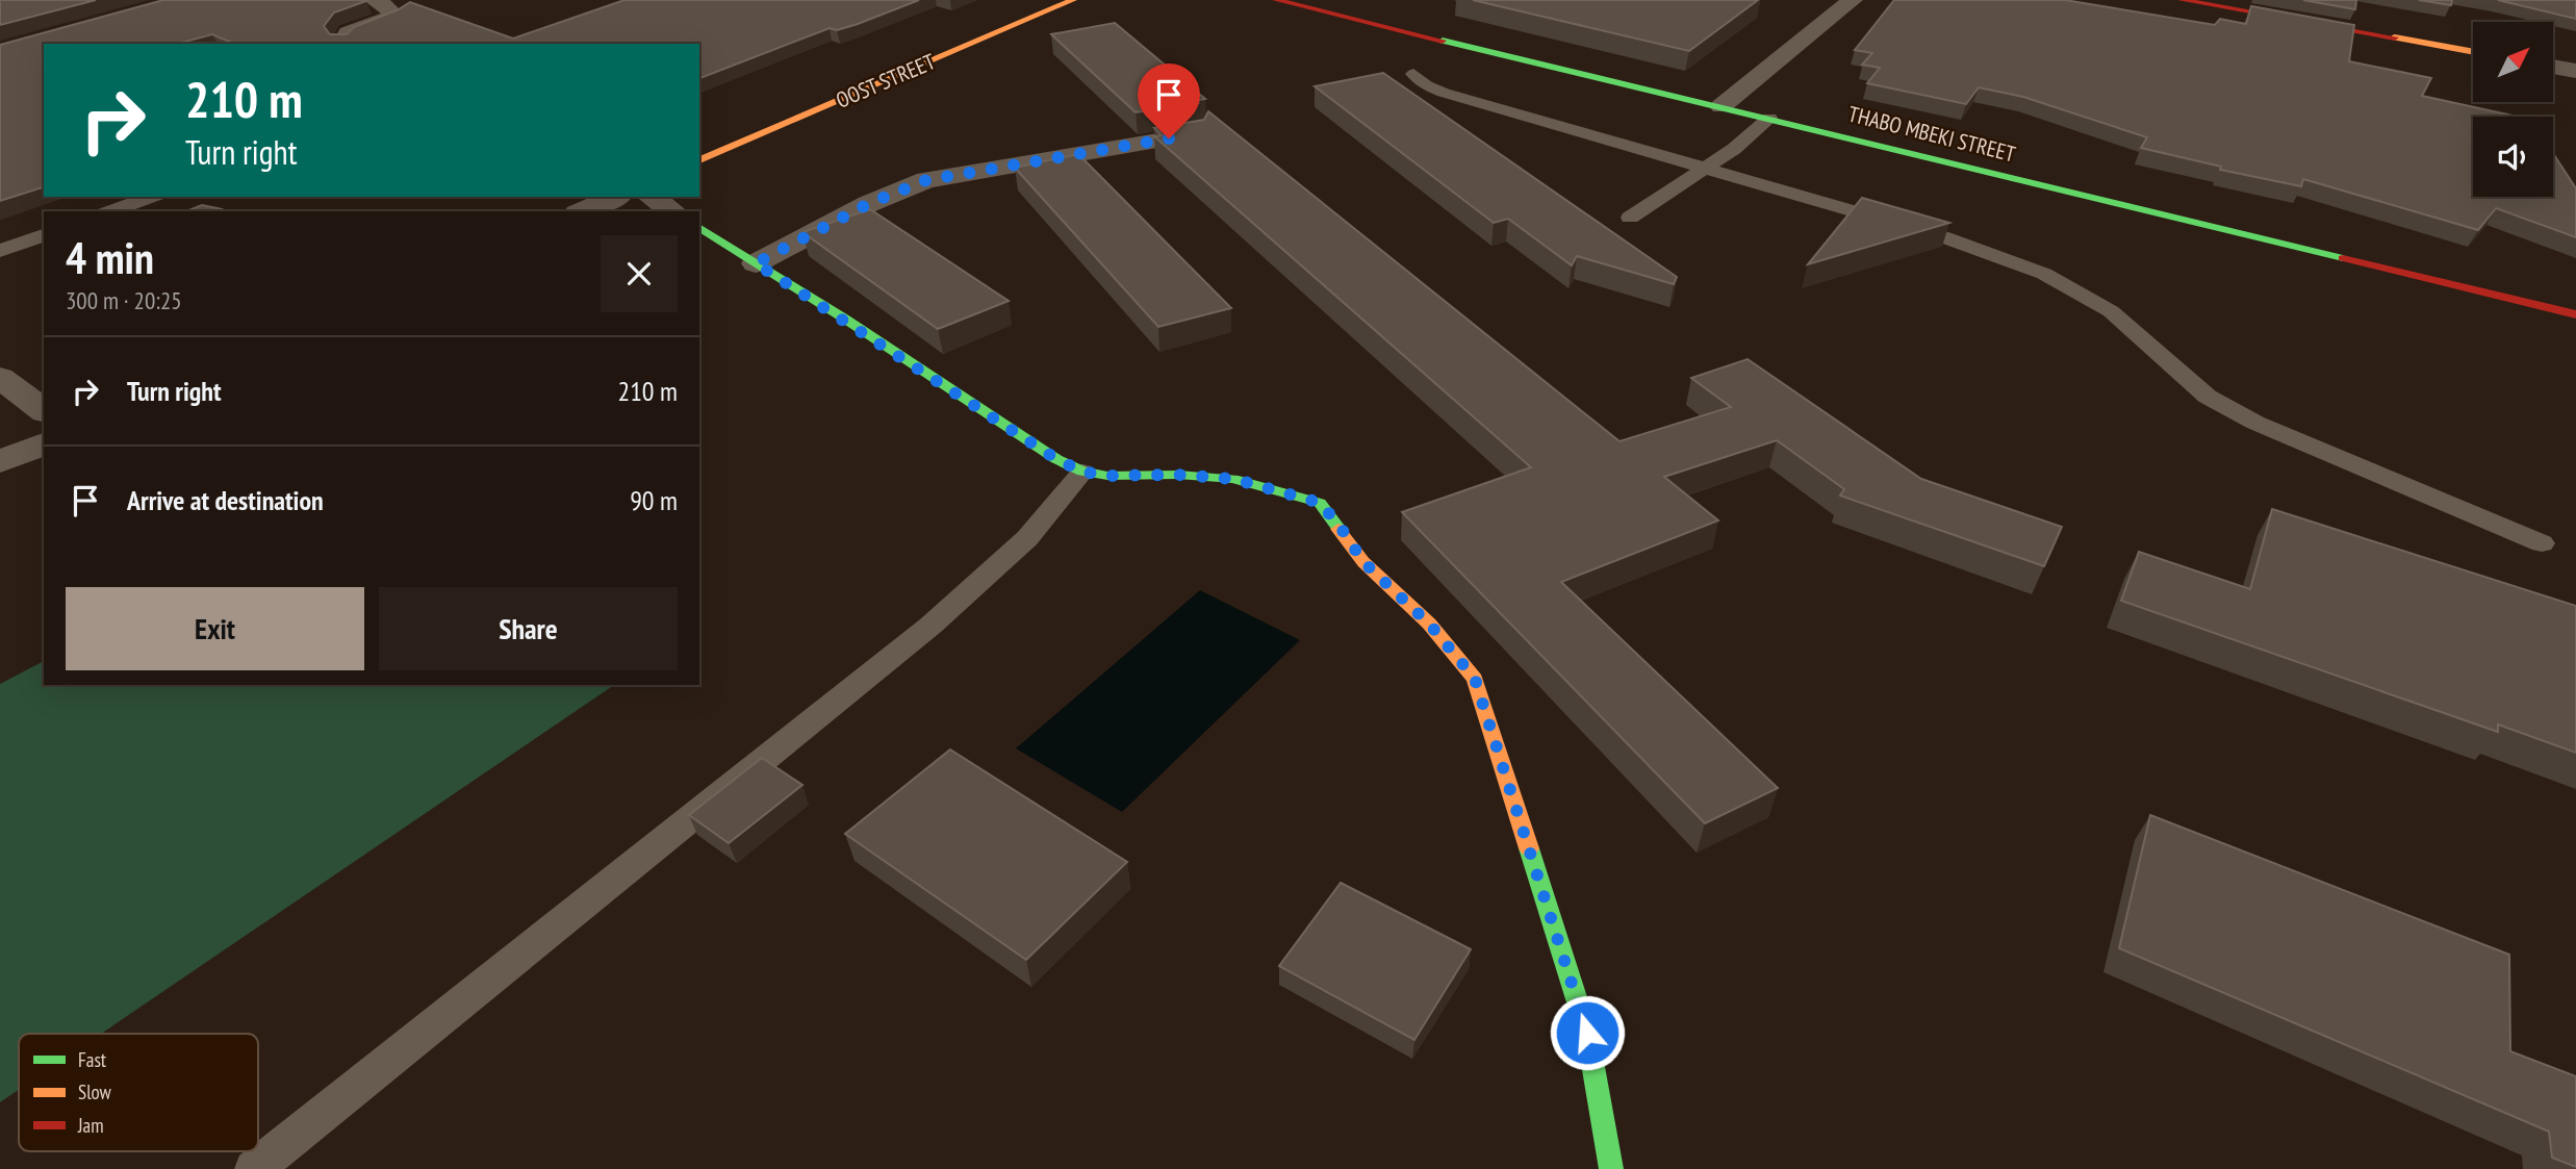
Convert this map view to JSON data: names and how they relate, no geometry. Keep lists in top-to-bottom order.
{
  "streets": {
    "street": ["OOST STREET", "THABO MBEKI STREET"]
  },
  "legend": ["Fast", "Slow", "Jam"],
  "north": "top right",
  "page": {
    "turn": ["210 m", "Turn right"],
    "heading": ["4 min", "300 m · 20:25"],
    "list": [
      {
        "name": "Turn right",
        "value": "210 m"
      },
      {
        "name": "Arrive at destination",
        "value": "90 m"
      }
    ],
    "buttons": ["Exit", "Share"]
  }
}
